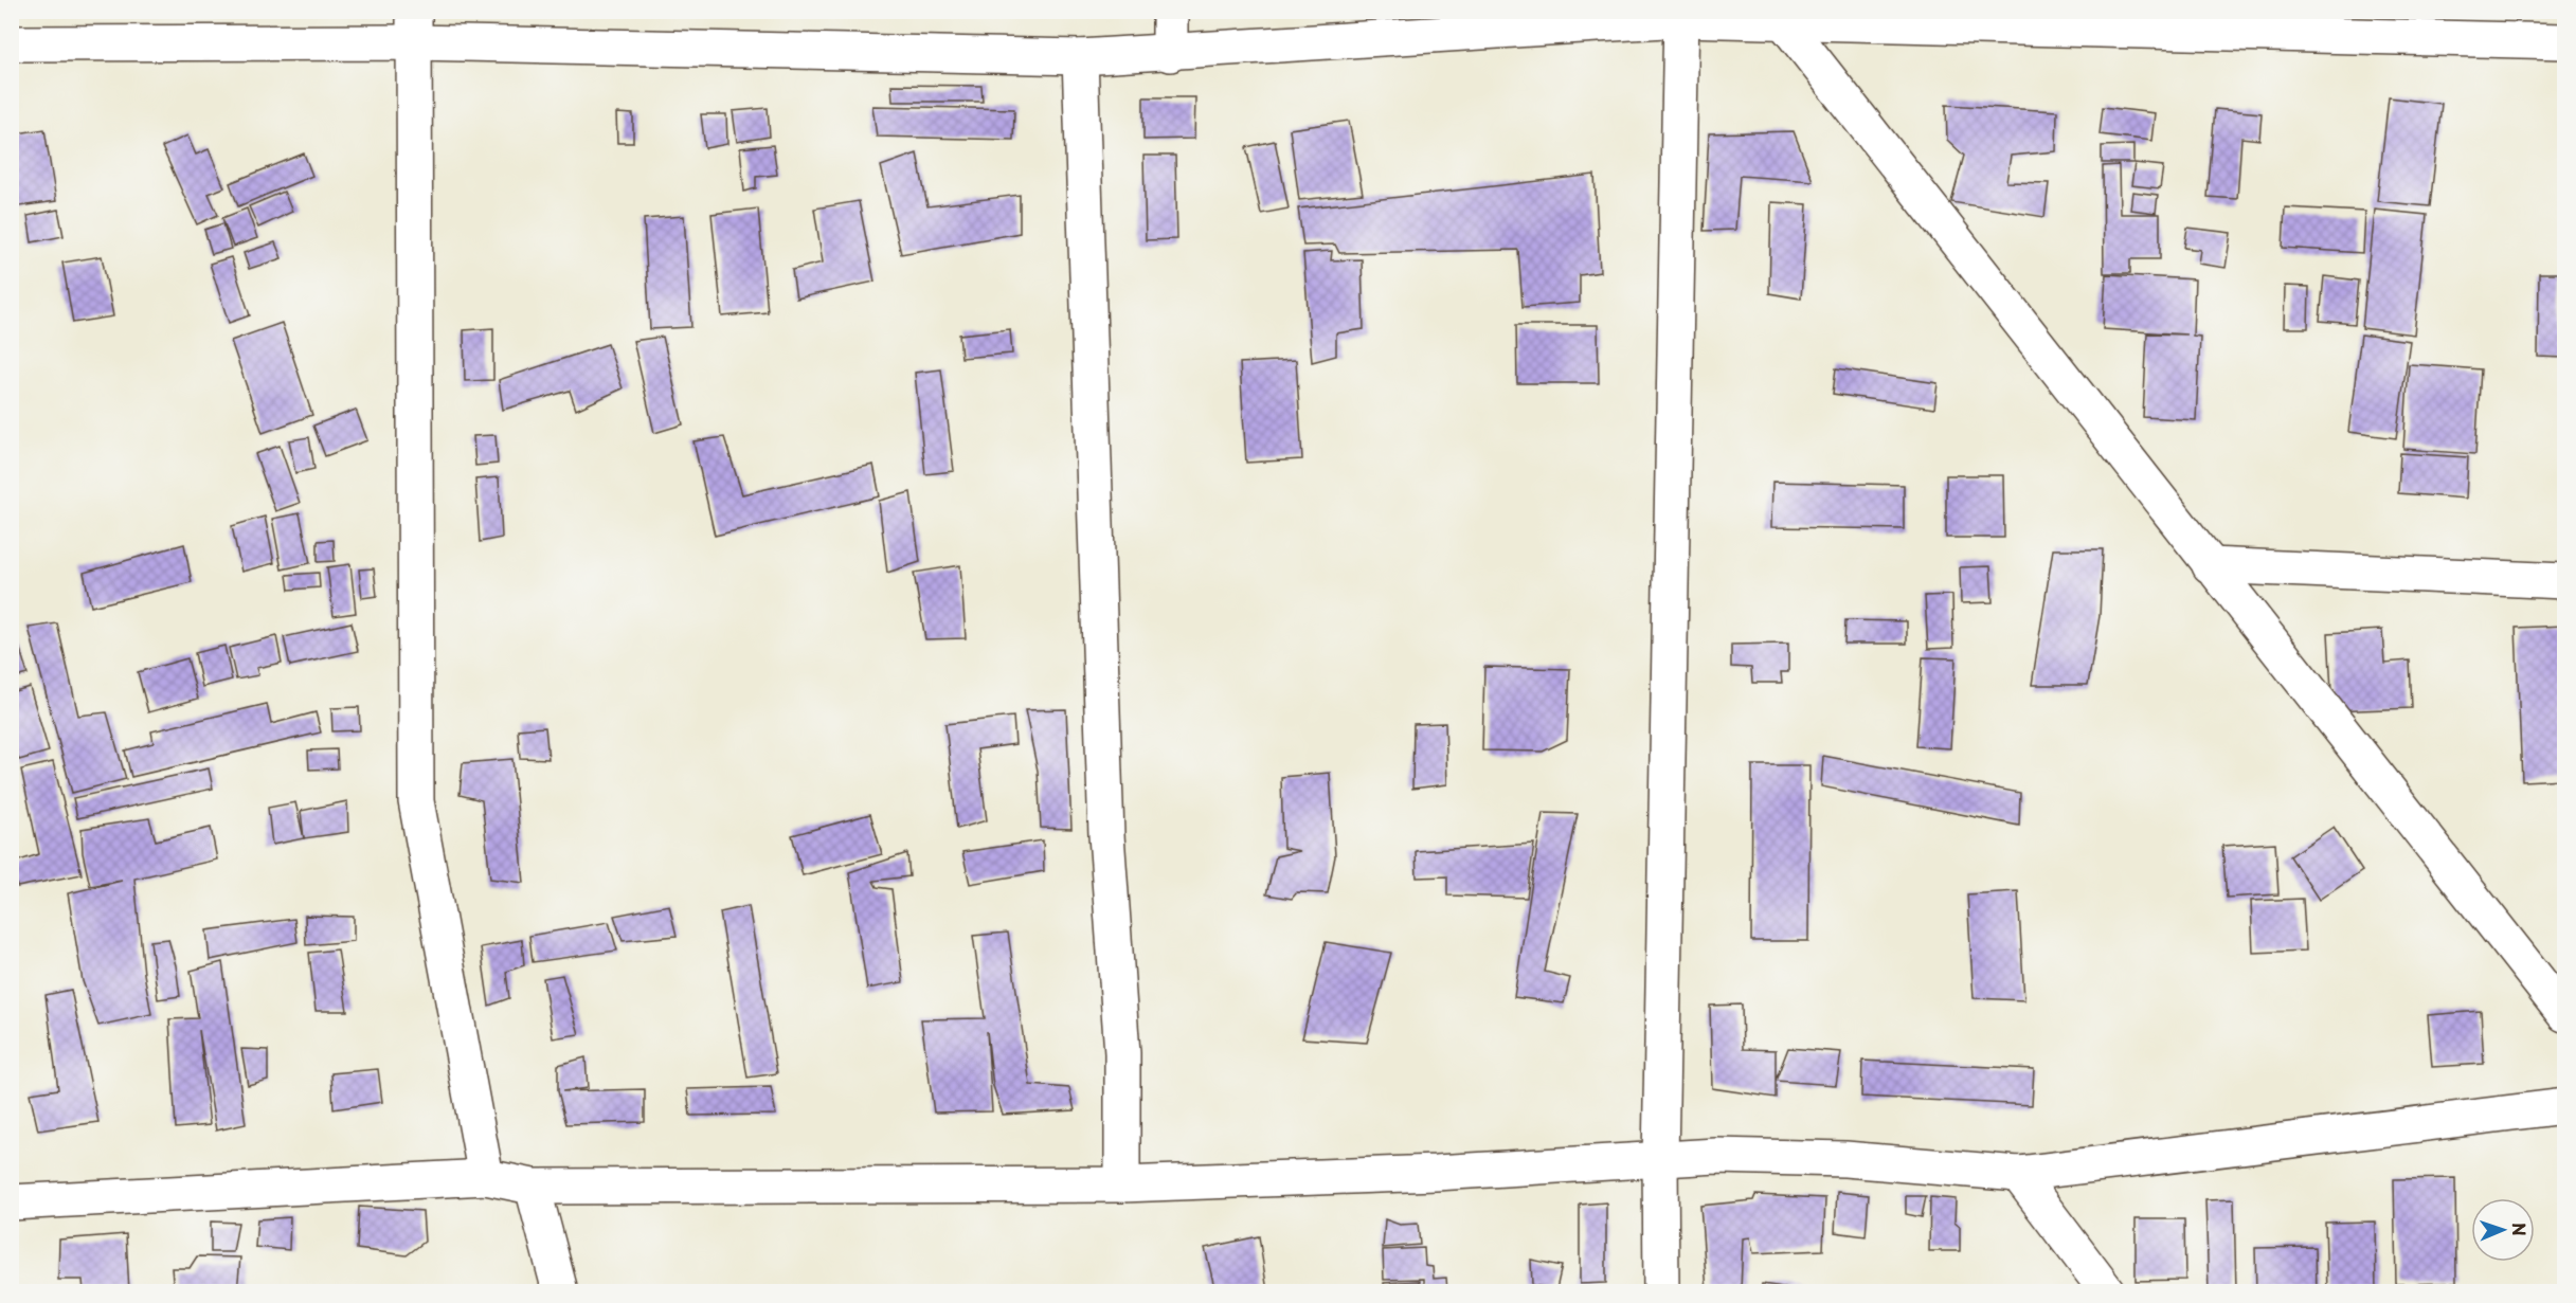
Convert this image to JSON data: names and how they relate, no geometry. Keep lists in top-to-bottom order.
{
  "north": "right"
}
